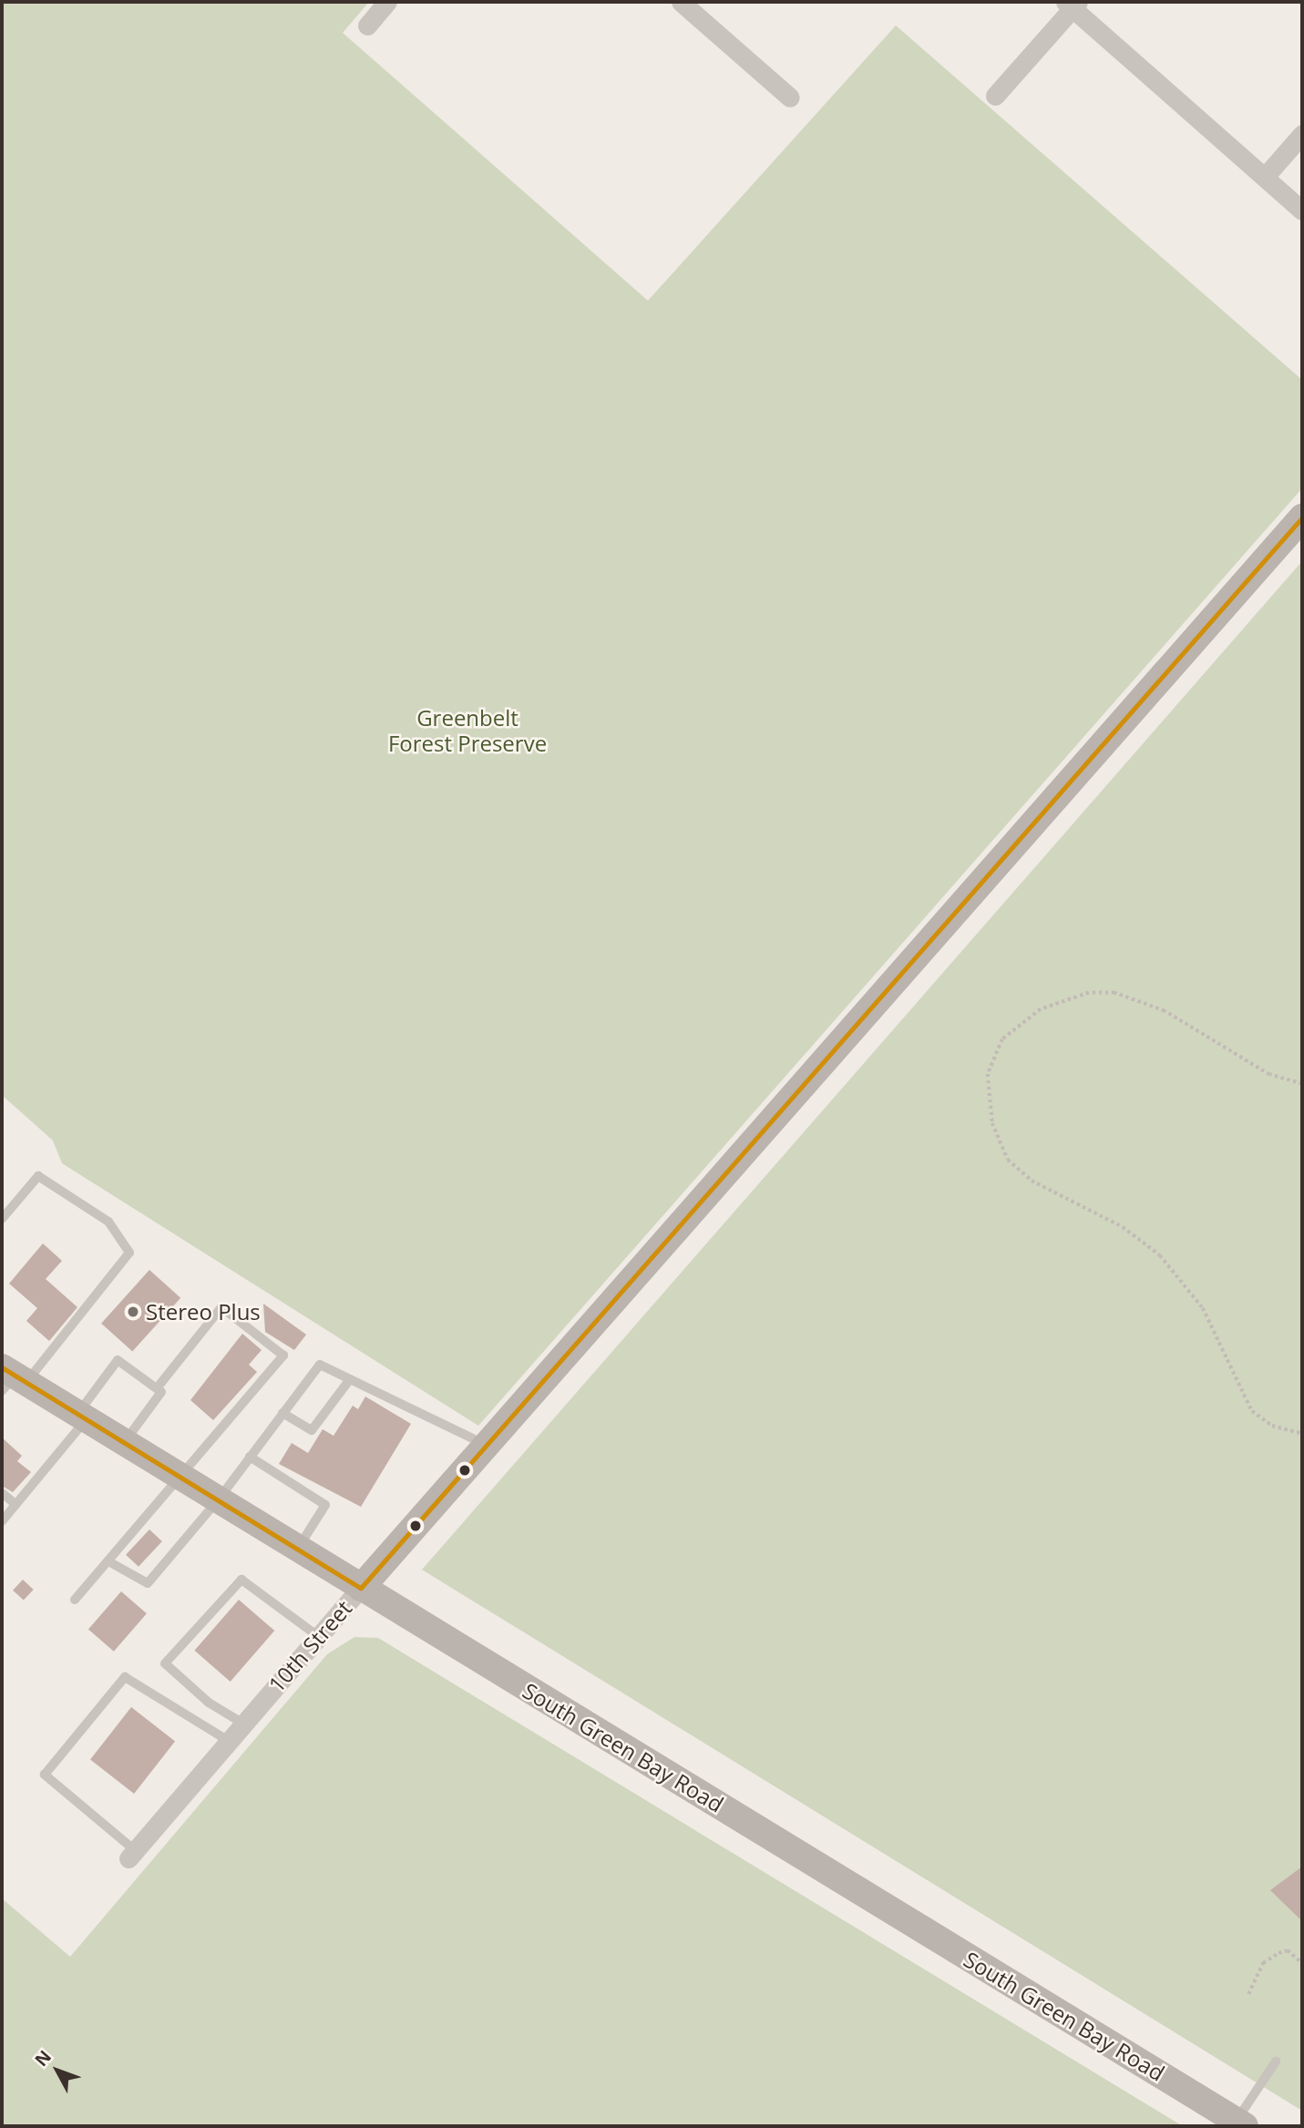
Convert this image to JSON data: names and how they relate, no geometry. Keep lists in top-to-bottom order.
{
  "streets": {
    "street": ["10th Street", "South Green Bay Road"]
  },
  "crossings": [
    ["10th Street", "South Green Bay Road"]
  ],
  "parks": ["Greenbelt Forest Preserve"],
  "places": ["Stereo Plus"],
  "north": "top left"
}
